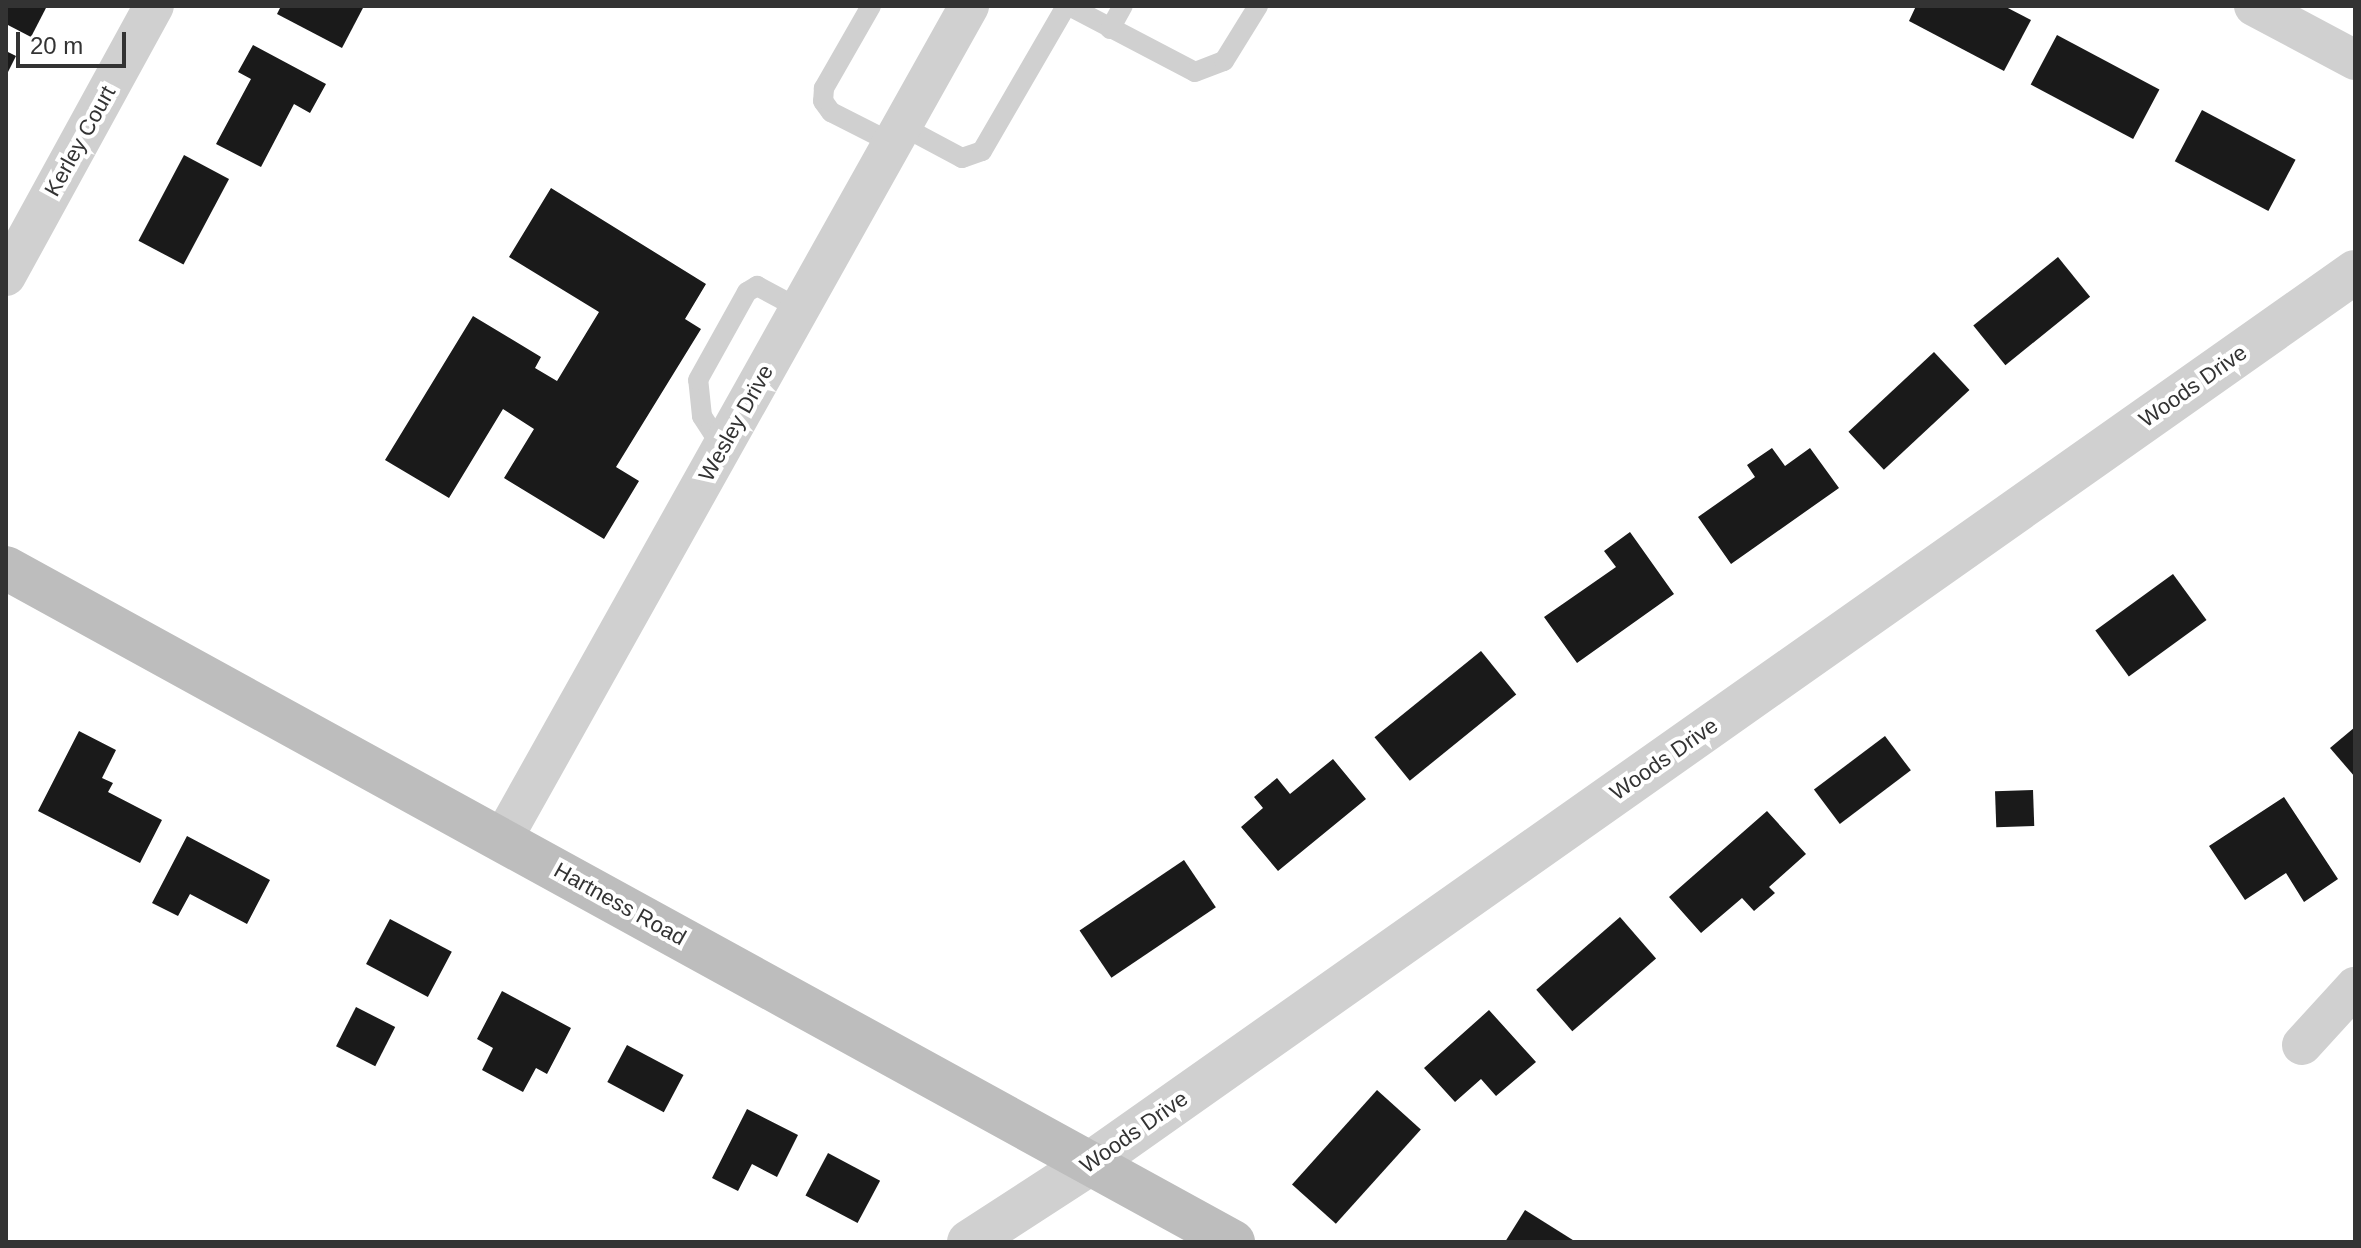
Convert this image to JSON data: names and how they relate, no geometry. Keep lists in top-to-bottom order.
{
  "streets": {
    "main road": ["Hartness Road"],
    "street": ["Kerley Court", "Woods Drive", "Wesley Drive"]
  },
  "crossings": [
    ["Woods Drive", "Hartness Road"],
    ["Wesley Drive", "Hartness Road"]
  ],
  "scale_bar": "20 m"
}
